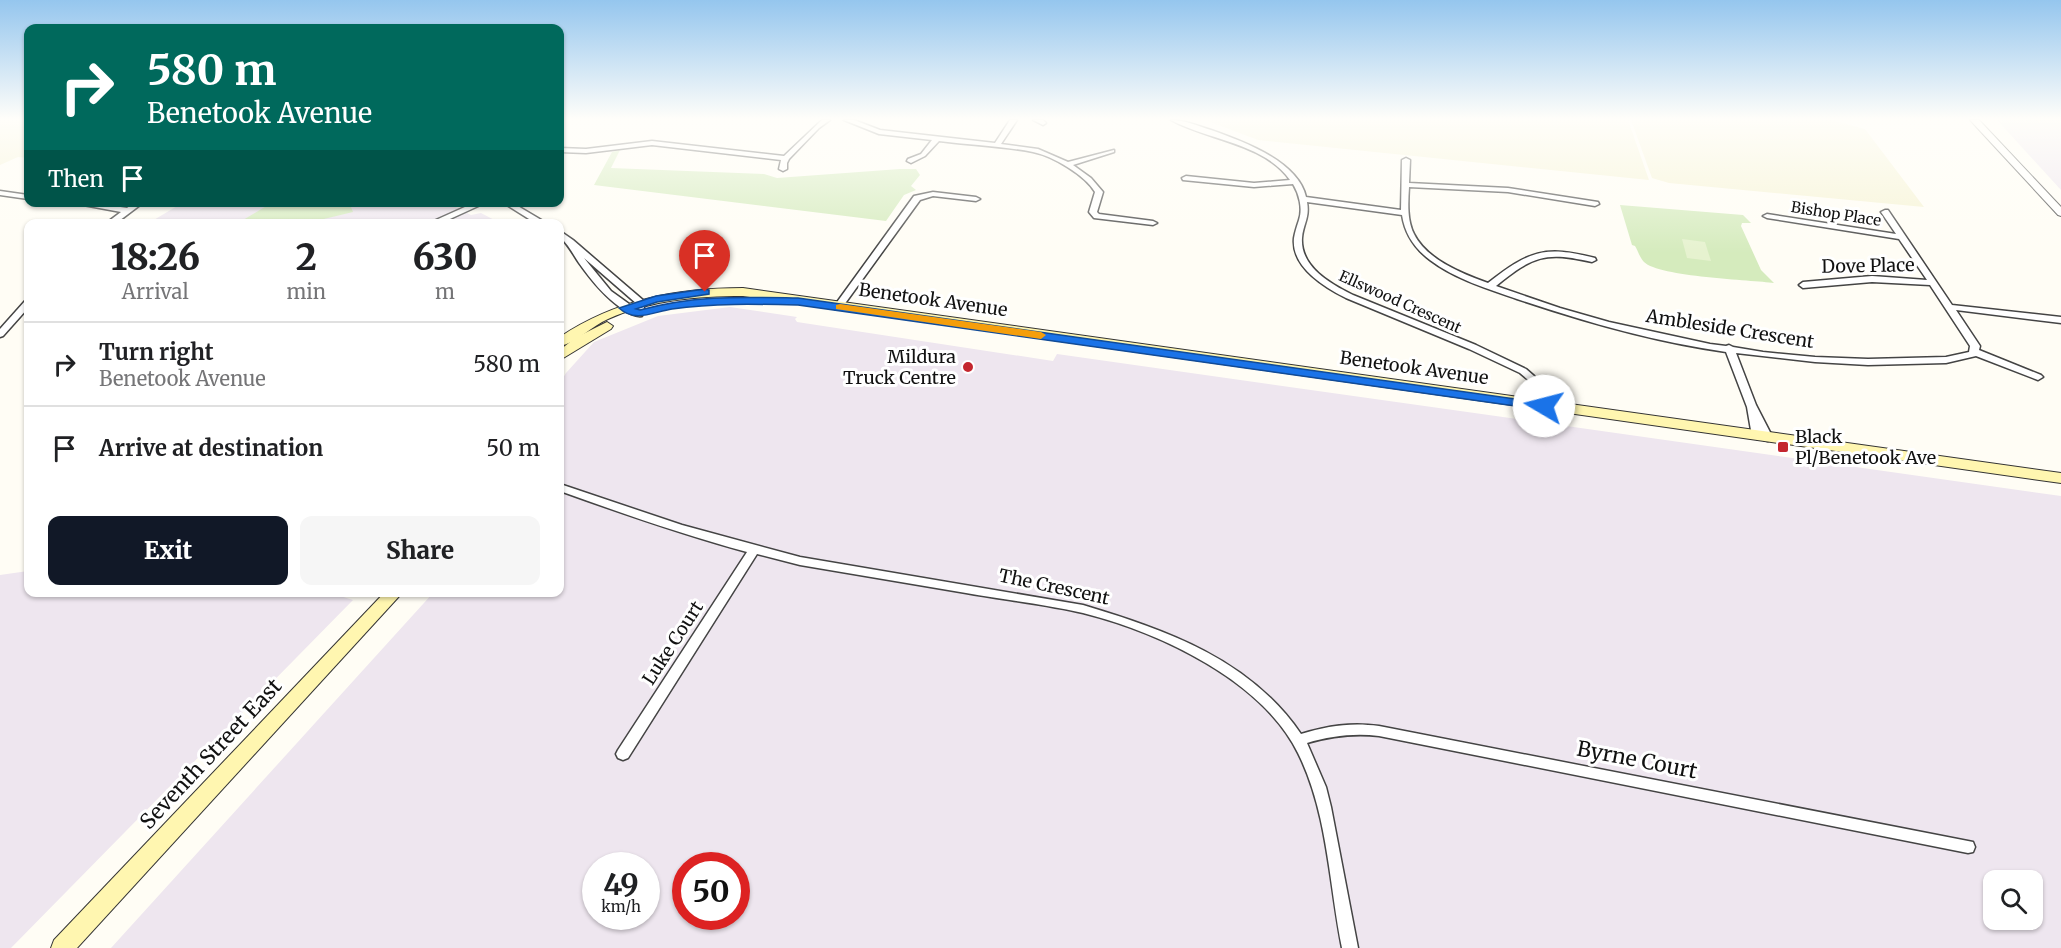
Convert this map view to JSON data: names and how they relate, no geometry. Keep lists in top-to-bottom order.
{
  "streets": {
    "main road": ["Benetook Avenue", "Seventh Street East"],
    "street": [
      "Bishop Place",
      "Dove Place",
      "Ellswood Crescent",
      "Ambleside Crescent",
      "The Crescent",
      "Luke Court",
      "Byrne Court"
    ]
  },
  "crossings": [
    ["Benetook Avenue", "Ellswood Crescent"],
    ["The Crescent", "Luke Court"],
    ["The Crescent", "Byrne Court"]
  ],
  "places": {
    "other": ["Mildura Truck Centre"],
    "transit": ["Black Pl/Benetook Ave"]
  },
  "page": {
    "turn": ["580 m", "Benetook Avenue"],
    "then": "Then",
    "eta": [
      "18:26",
      "Arrival",
      "2",
      "min",
      "630",
      "m"
    ],
    "list": [
      {
        "name": "Turn right",
        "note": "Benetook Avenue",
        "value": "580 m"
      },
      {
        "name": "Arrive at destination",
        "value": "50 m"
      }
    ],
    "buttons": ["Exit", "Share"],
    "speed": "49 km/h",
    "limit": "50"
  }
}
